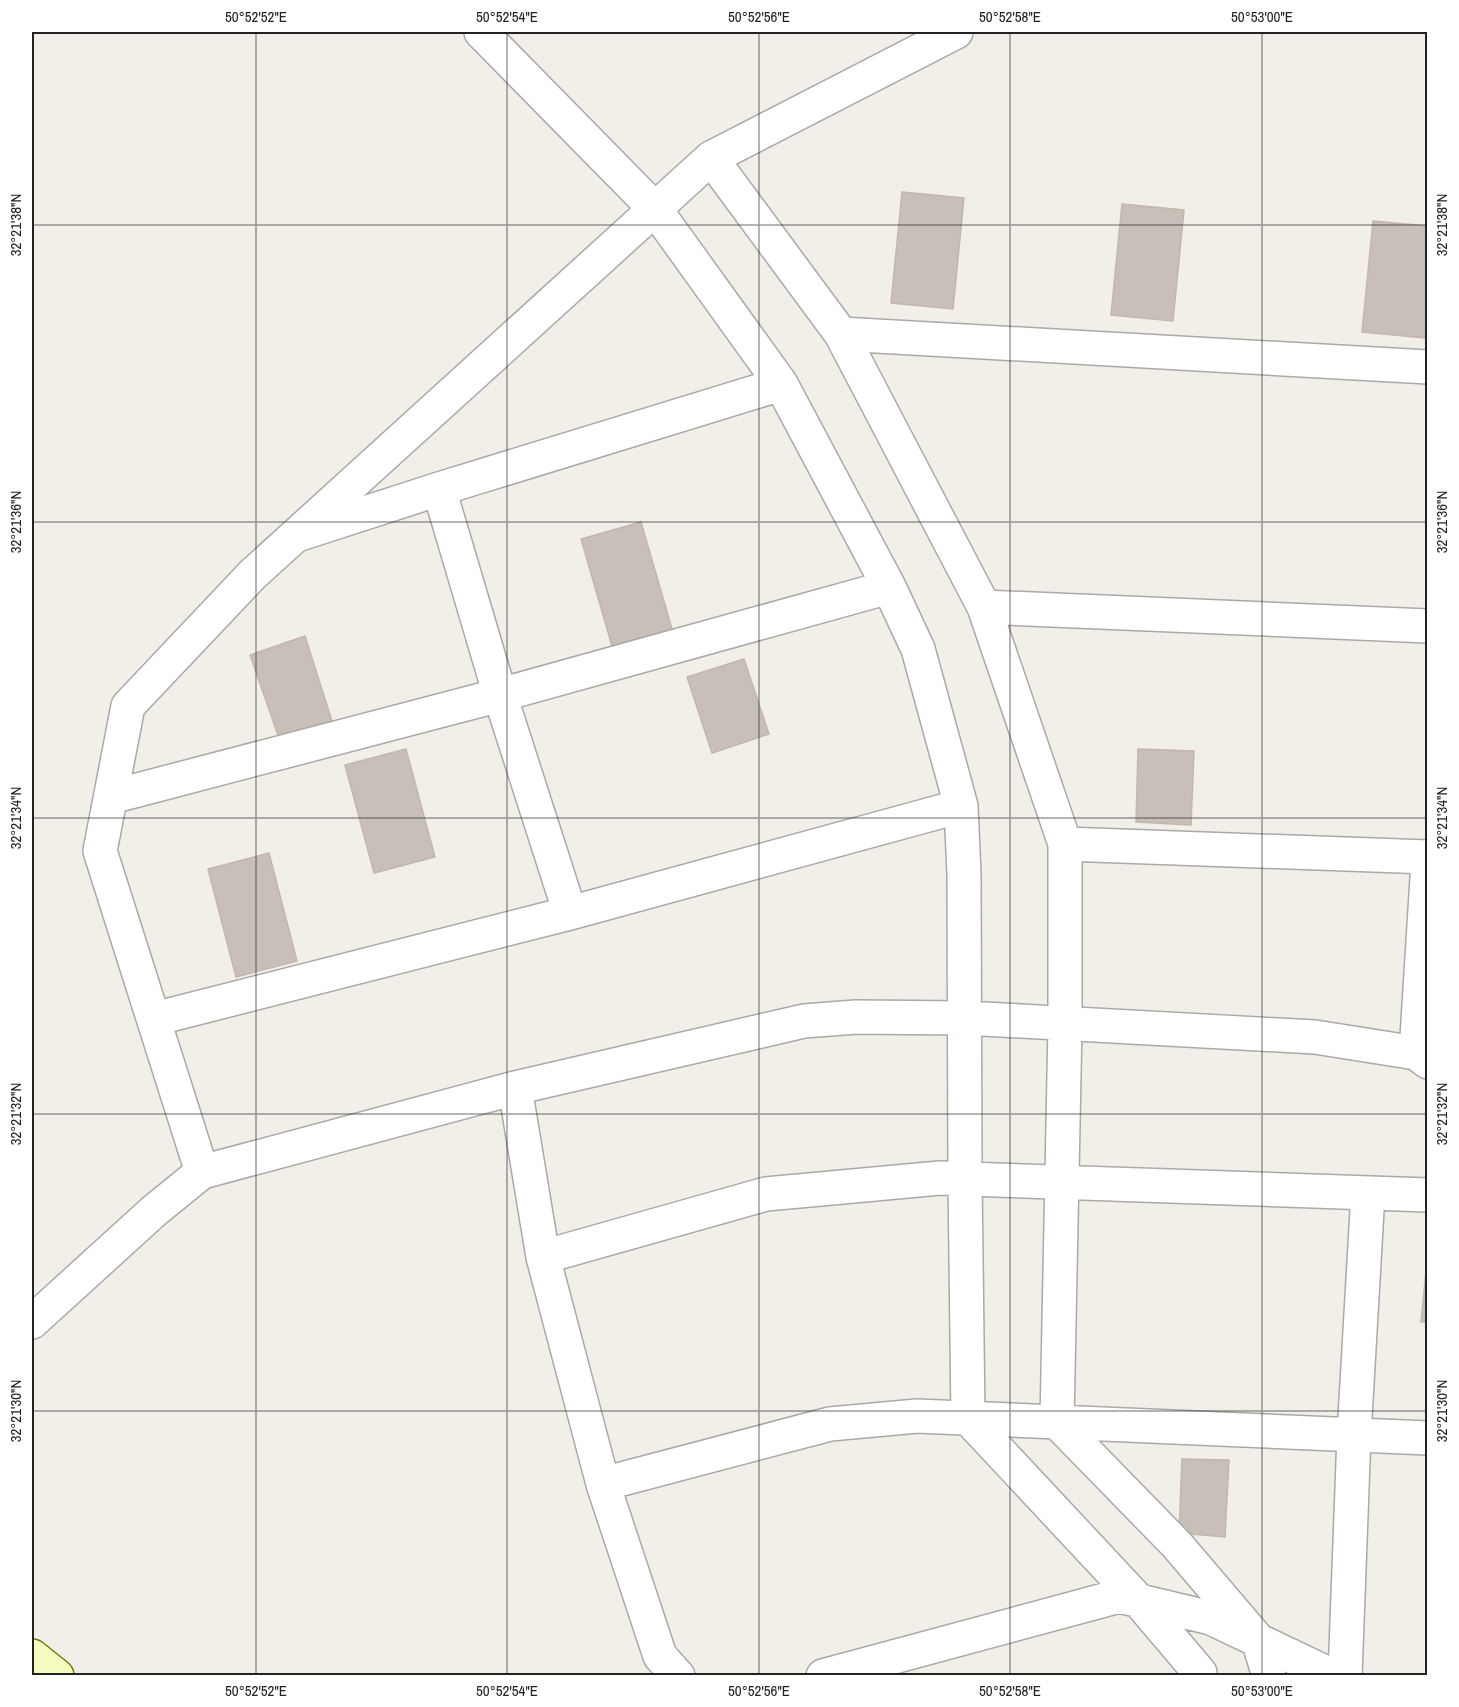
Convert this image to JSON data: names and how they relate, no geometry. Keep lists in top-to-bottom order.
{
  "coordinates": [
    "50°52'52\"E",
    "50°52'54\"E",
    "50°52'56\"E",
    "50°52'58\"E",
    "50°53'00\"E",
    "32°21'38\"N",
    "32°21'36\"N",
    "32°21'34\"N",
    "32°21'32\"N",
    "32°21'30\"N"
  ]
}
